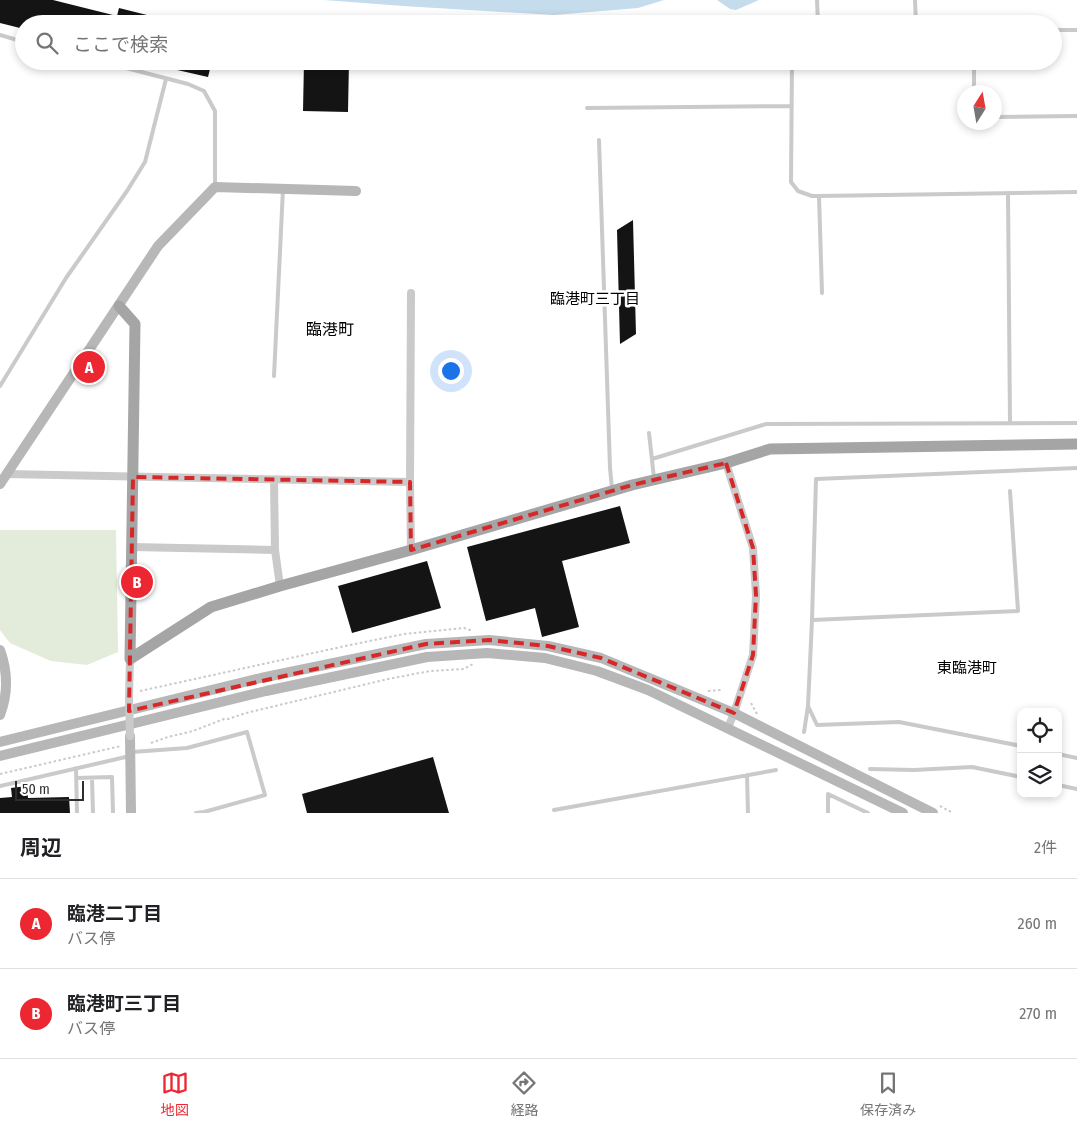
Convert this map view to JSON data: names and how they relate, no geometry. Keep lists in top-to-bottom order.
{
  "districts": ["臨港町三丁目", "臨港町", "東臨港町"],
  "scale_bar": "50 m",
  "north": "top",
  "page": {
    "search": "ここで検索",
    "pins": ["A", "B"],
    "scale": "50 m",
    "heading": ["周辺", "2件"],
    "list": [
      {
        "mark": "A",
        "name": "臨港二丁目",
        "note": "バス停",
        "value": "260 m"
      },
      {
        "mark": "B",
        "name": "臨港町三丁目",
        "note": "バス停",
        "value": "270 m"
      }
    ],
    "nav": ["地図", "経路", "保存済み"]
  }
}
